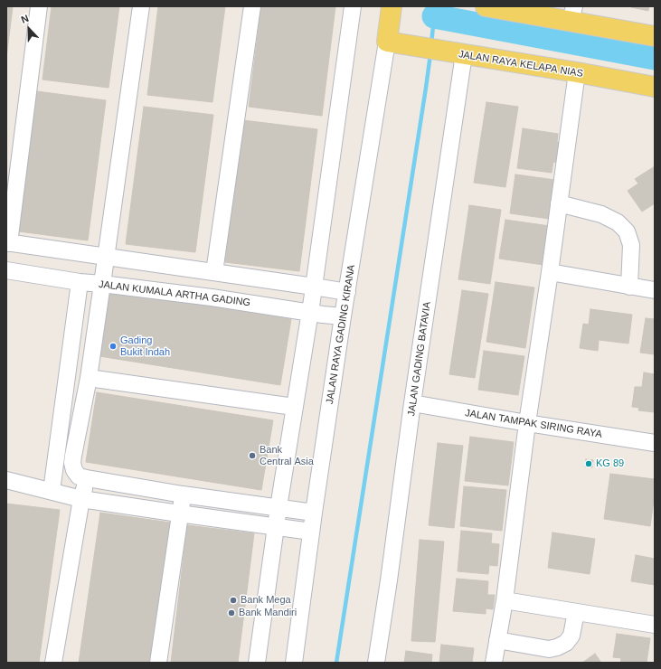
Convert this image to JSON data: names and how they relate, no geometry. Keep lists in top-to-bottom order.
{
  "streets": {
    "main road": ["JALAN RAYA KELAPA NIAS", "JALAN RAYA GADING KIRANA"],
    "street": ["JALAN KUMALA ARTHA GADING", "JALAN GADING BATAVIA", "JALAN TAMPAK SIRING RAYA"]
  },
  "crossings": [
    ["JALAN RAYA KELAPA NIAS", "JALAN RAYA GADING KIRANA"],
    ["JALAN RAYA KELAPA NIAS", "JALAN GADING BATAVIA"],
    ["JALAN KUMALA ARTHA GADING", "JALAN RAYA GADING KIRANA"],
    ["JALAN GADING BATAVIA", "JALAN TAMPAK SIRING RAYA"]
  ],
  "places": [
    "Gading Bukit Indah",
    "Bank Central Asia",
    "KG 89",
    "Bank Mega",
    "Bank Mandiri"
  ],
  "north": "top"
}
